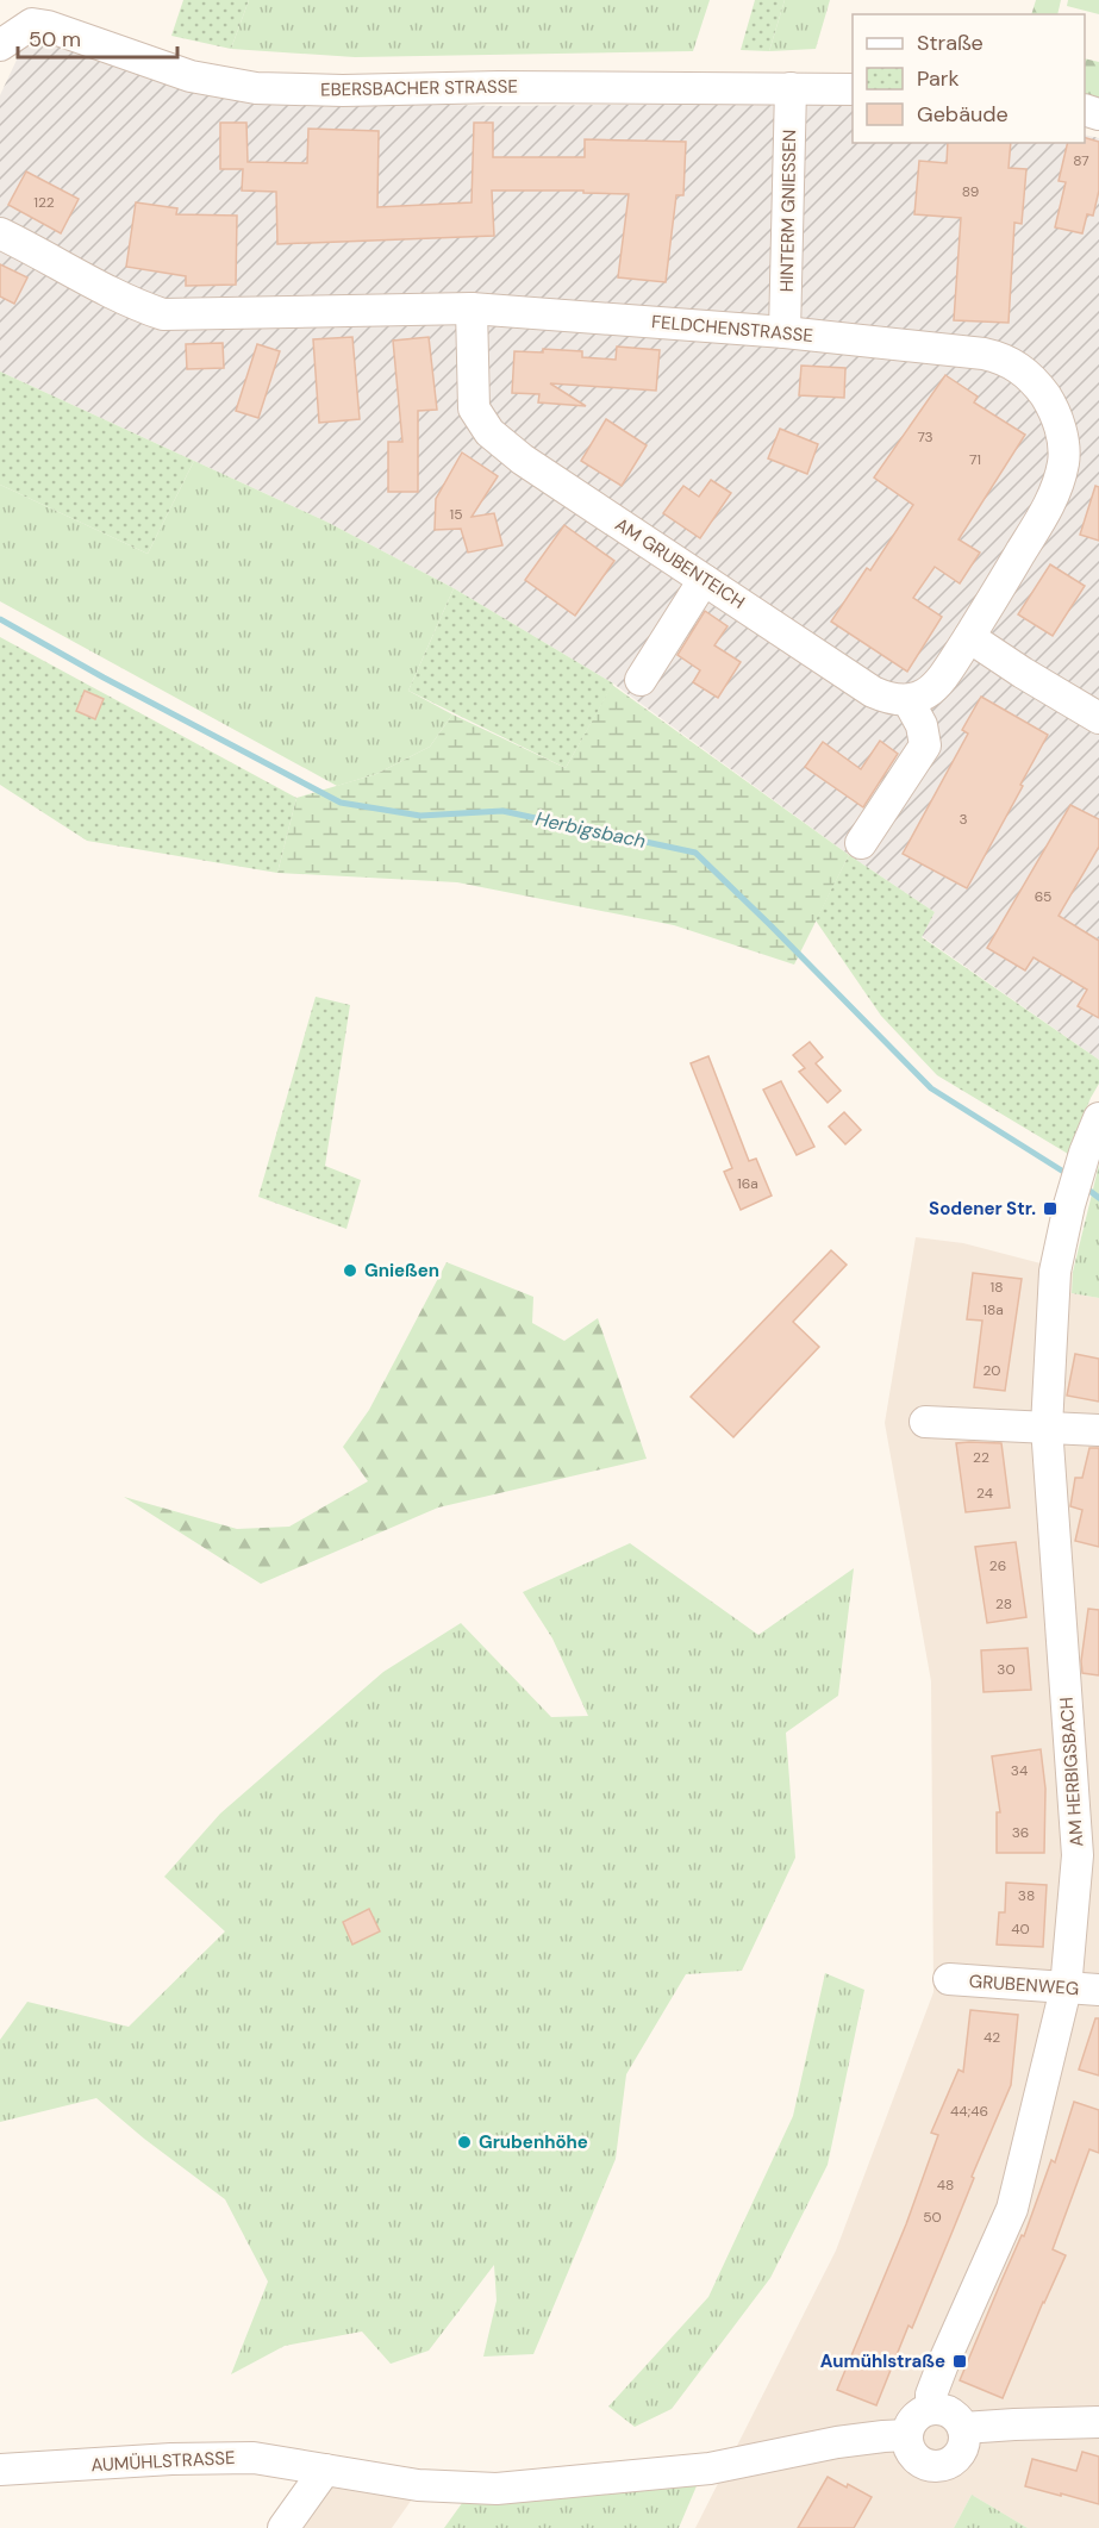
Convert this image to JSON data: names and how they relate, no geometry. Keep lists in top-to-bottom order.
{
  "streets": {
    "street": [
      "EBERSBACHER STRASSE",
      "HINTERM GNIESSEN",
      "FELDCHENSTRASSE",
      "AM GRUBENTEICH",
      "AM HERBIGSBACH",
      "GRUBENWEG",
      "AUMÜHLSTRASSE"
    ]
  },
  "crossings": [
    ["EBERSBACHER STRASSE", "HINTERM GNIESSEN"],
    ["HINTERM GNIESSEN", "FELDCHENSTRASSE"],
    ["FELDCHENSTRASSE", "AM GRUBENTEICH"],
    ["AM HERBIGSBACH", "GRUBENWEG"],
    ["AM HERBIGSBACH", "AUMÜHLSTRASSE"]
  ],
  "water": ["Herbigsbach"],
  "places": {
    "transit": ["Sodener Str.", "Aumühlstraße"],
    "other": ["Gnießen", "Grubenhöhe"]
  },
  "house_numbers": [
    "87",
    "89",
    "122",
    "73",
    "71",
    "15",
    "3",
    "65",
    "16a",
    "18",
    "18a",
    "20",
    "22",
    "24",
    "26",
    "28",
    "30",
    "34",
    "36",
    "38",
    "40",
    "42",
    "44;46",
    "48",
    "50"
  ],
  "legend": ["Straße", "Park", "Gebäude"],
  "scale_bar": "50 m"
}
